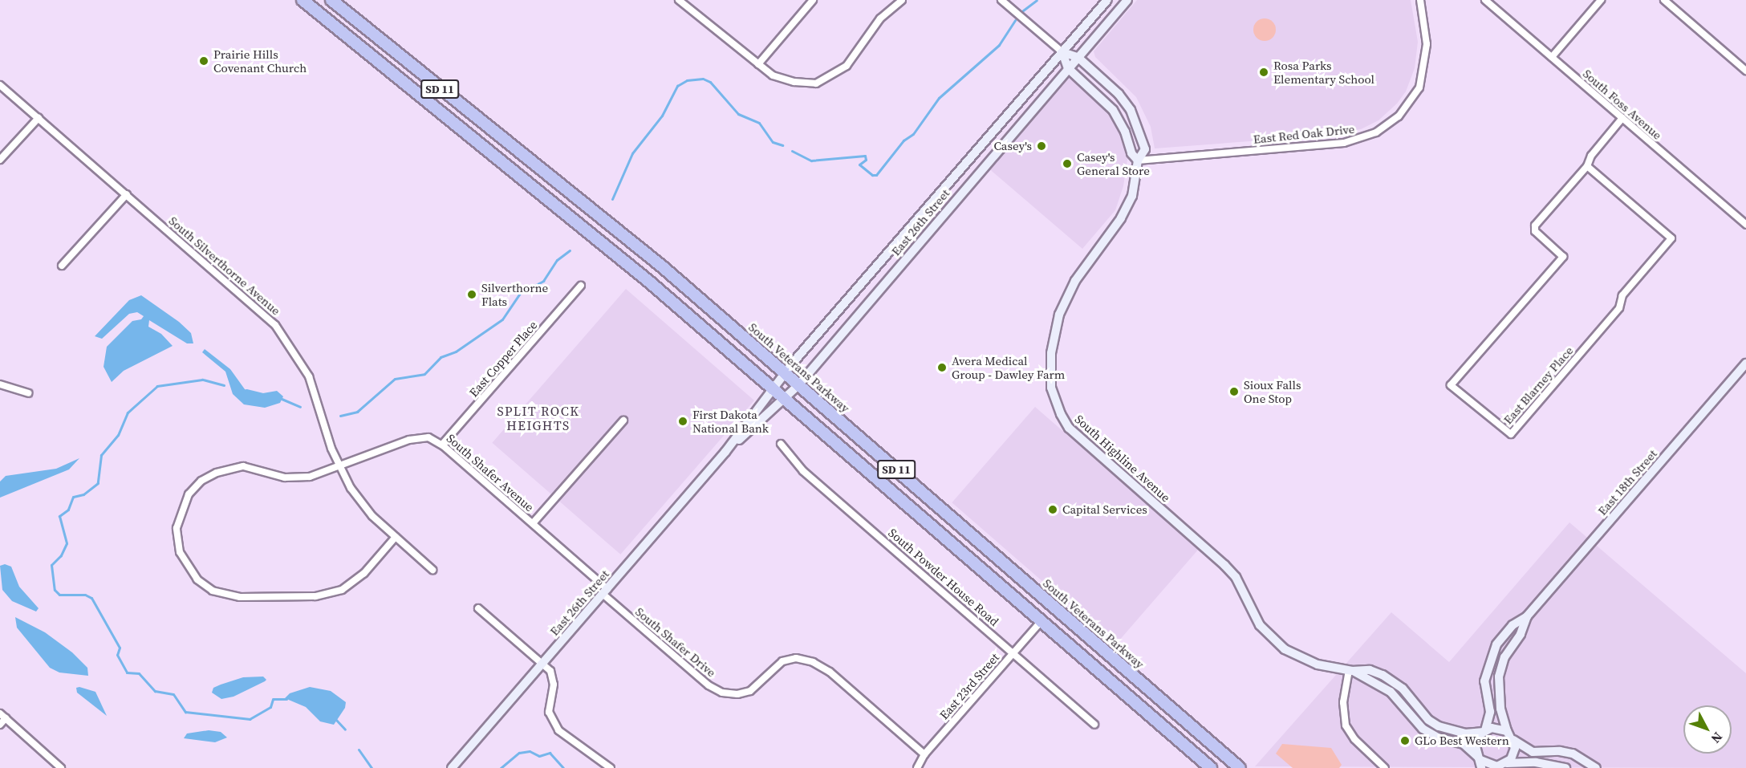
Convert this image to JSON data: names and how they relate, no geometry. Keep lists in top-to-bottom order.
{
  "streets": {
    "highway": ["SD 11", "South Veterans Parkway"],
    "street": [
      "South Foss Avenue",
      "East Red Oak Drive",
      "East 26th Street",
      "South Silverthorne Avenue",
      "East Copper Place",
      "East Blarney Place",
      "South Highline Avenue",
      "South Shafer Avenue",
      "East 18th Street",
      "South Powder House Road",
      "South Shafer Drive",
      "East 23rd Street"
    ]
  },
  "crossings": [
    ["SD 11", "East 26th Street"],
    ["SD 11", "East 23rd Street"],
    ["South Foss Avenue", "East Blarney Place"],
    ["East Red Oak Drive", "South Highline Avenue"],
    ["East 26th Street", "South Veterans Parkway"],
    ["East 26th Street", "South Highline Avenue"],
    ["East 26th Street", "South Shafer Avenue"],
    ["East 26th Street", "South Shafer Drive"],
    ["South Silverthorne Avenue", "South Shafer Avenue"],
    ["East Copper Place", "South Shafer Avenue"],
    ["South Highline Avenue", "East 18th Street"],
    ["South Shafer Avenue", "South Shafer Drive"],
    ["South Powder House Road", "East 23rd Street"],
    ["South Shafer Drive", "East 23rd Street"]
  ],
  "districts": ["SPLIT ROCK HEIGHTS"],
  "places": [
    "Prairie Hills Covenant Church",
    "Rosa Parks Elementary School",
    "Casey's",
    "Casey's General Store",
    "Silverthorne Flats",
    "Avera Medical Group - Dawley Farm",
    "Sioux Falls One Stop",
    "First Dakota National Bank",
    "Capital Services",
    "GLo Best Western"
  ],
  "north": "bottom right"
}
